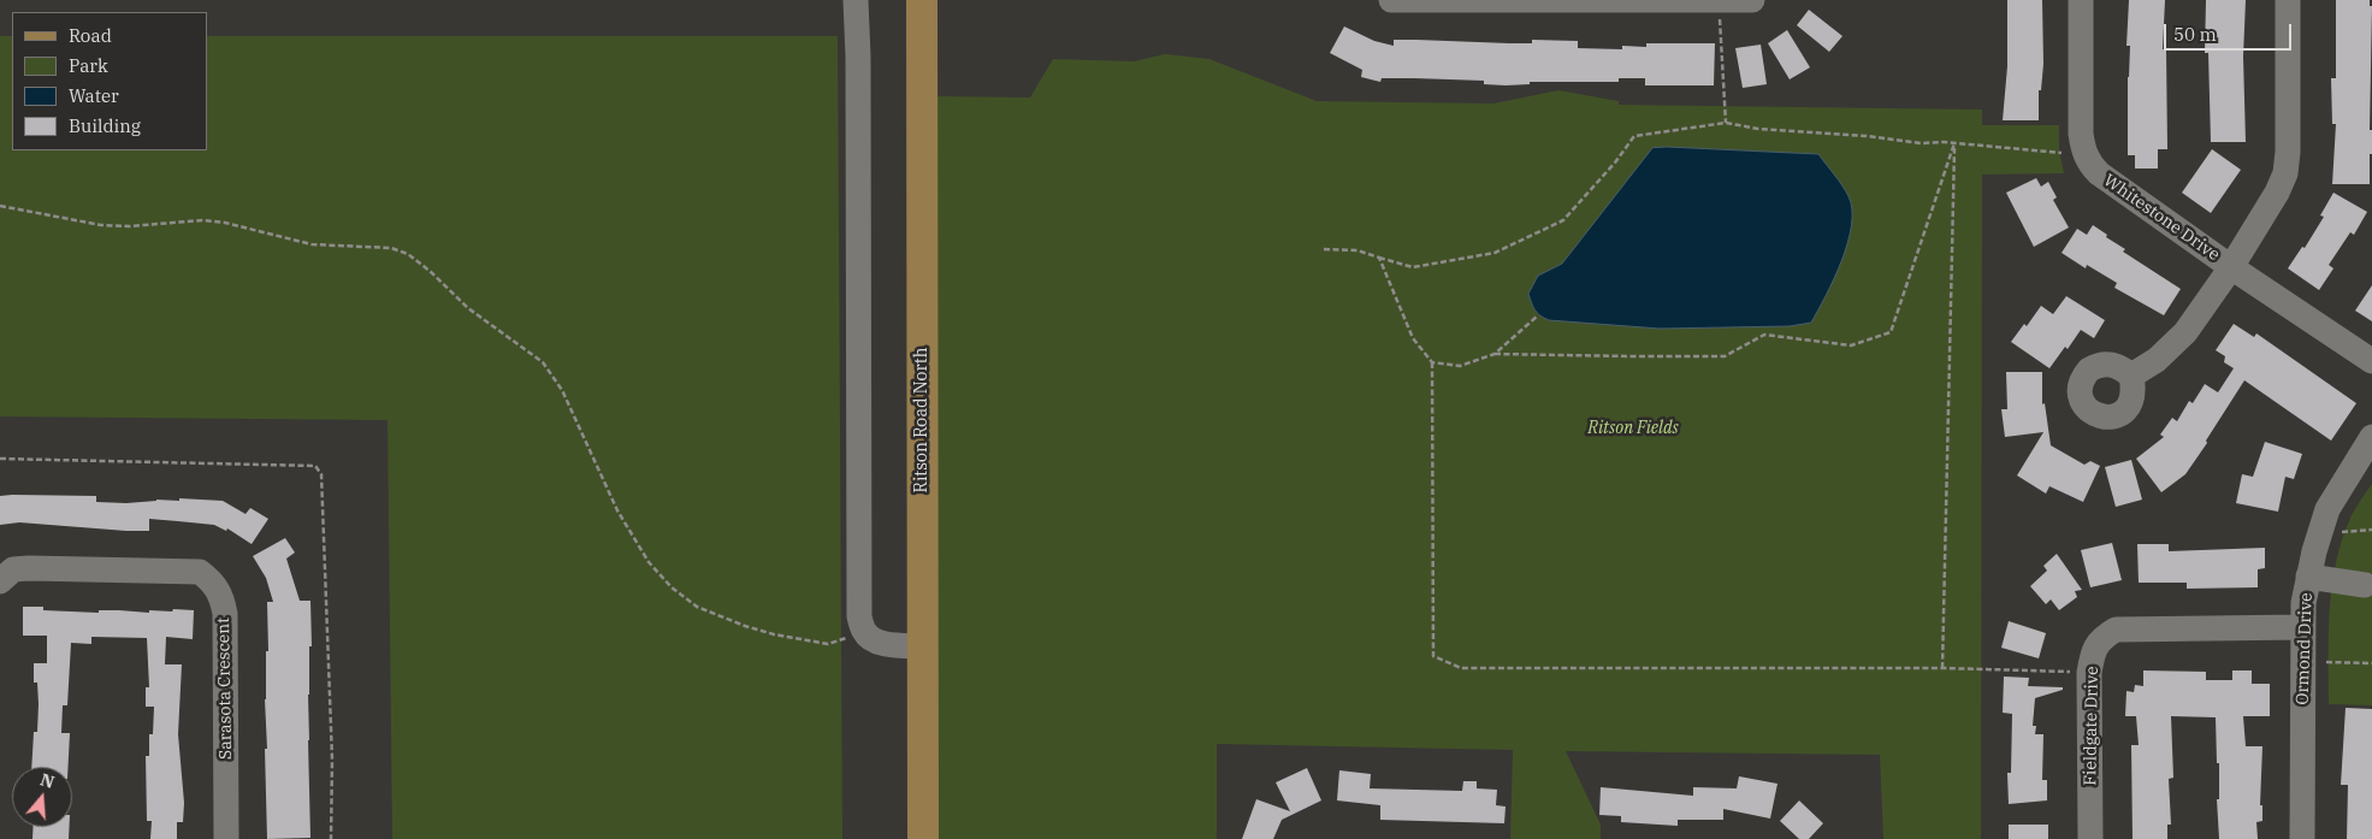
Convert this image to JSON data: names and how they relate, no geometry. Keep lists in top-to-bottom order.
{
  "streets": {
    "main road": ["Ritson Road North"],
    "street": [
      "Whitestone Drive",
      "Ormond Drive",
      "Sarasota Crescent",
      "Fieldgate Drive"
    ]
  },
  "crossings": [
    ["Ormond Drive", "Fieldgate Drive"]
  ],
  "parks": ["Ritson Fields"],
  "legend": [
    "Road",
    "Park",
    "Water",
    "Building"
  ],
  "scale_bar": "50 m",
  "north": "top"
}
